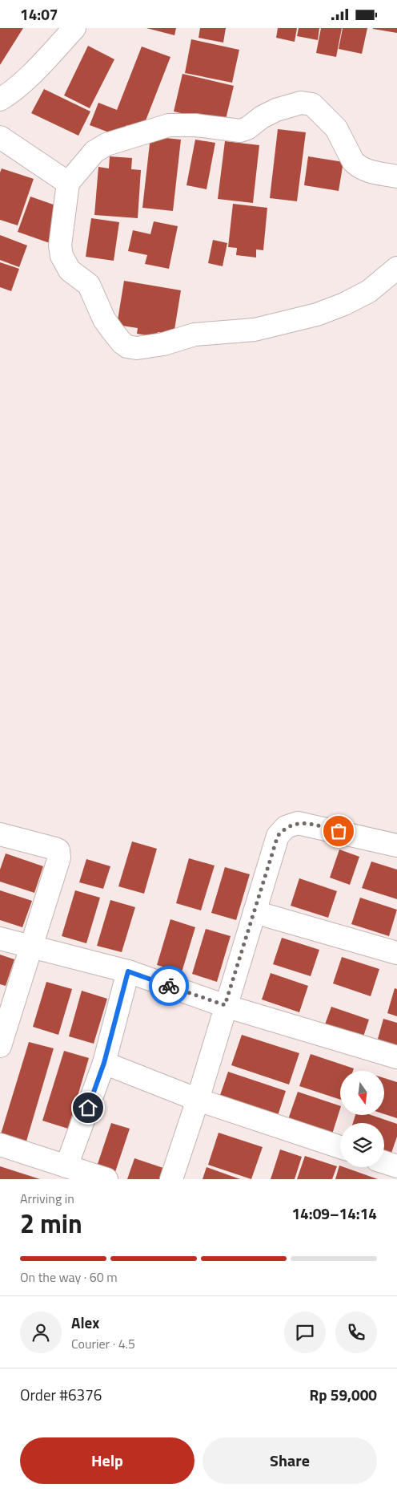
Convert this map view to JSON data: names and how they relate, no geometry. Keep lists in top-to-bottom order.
{
  "north": "bottom",
  "page": {
    "status": "14:07",
    "heading": ["2 min", "Arriving in", "14:09–14:14"],
    "panel": [
      "Alex",
      "Courier · 4.5",
      "Order #6376",
      "Rp 59,000"
    ],
    "bar": "On the way · 60 m",
    "buttons": ["Help", "Share"]
  }
}
